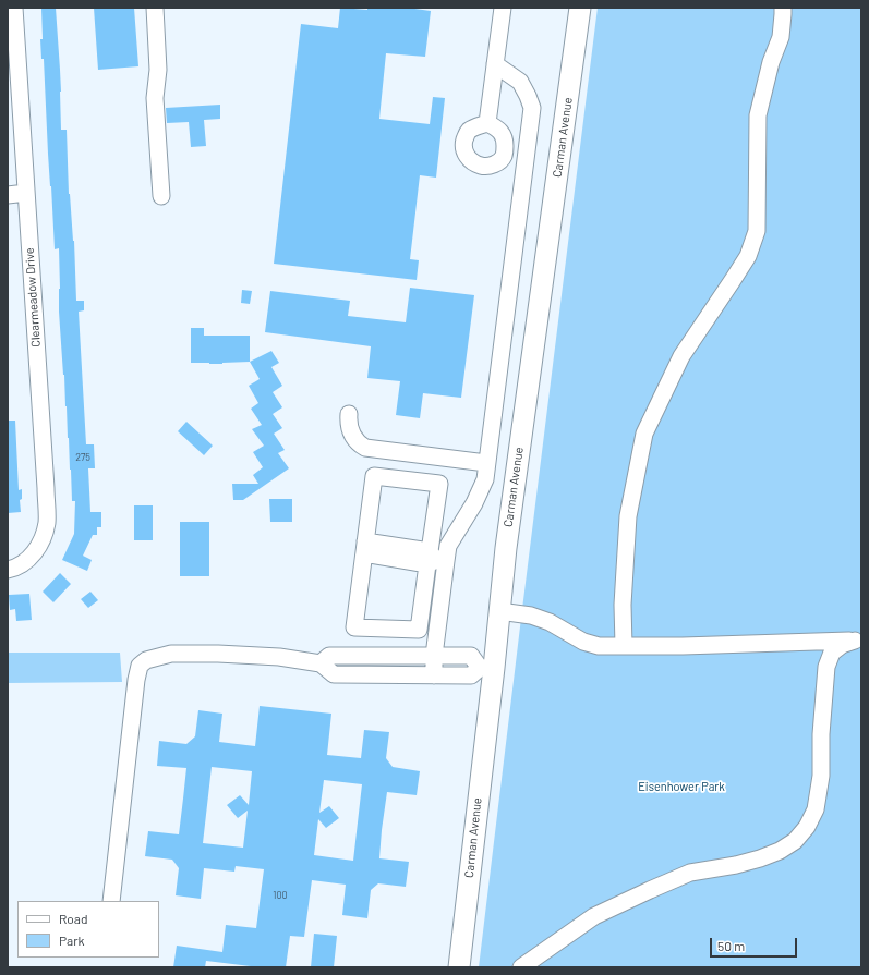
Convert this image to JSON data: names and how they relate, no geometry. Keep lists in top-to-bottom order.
{
  "streets": {
    "main road": ["Carman Avenue"],
    "street": ["Clearmeadow Drive"]
  },
  "parks": ["Eisenhower Park"],
  "house_numbers": ["275", "100"],
  "legend": ["Road", "Park"],
  "scale_bar": "50 m"
}
